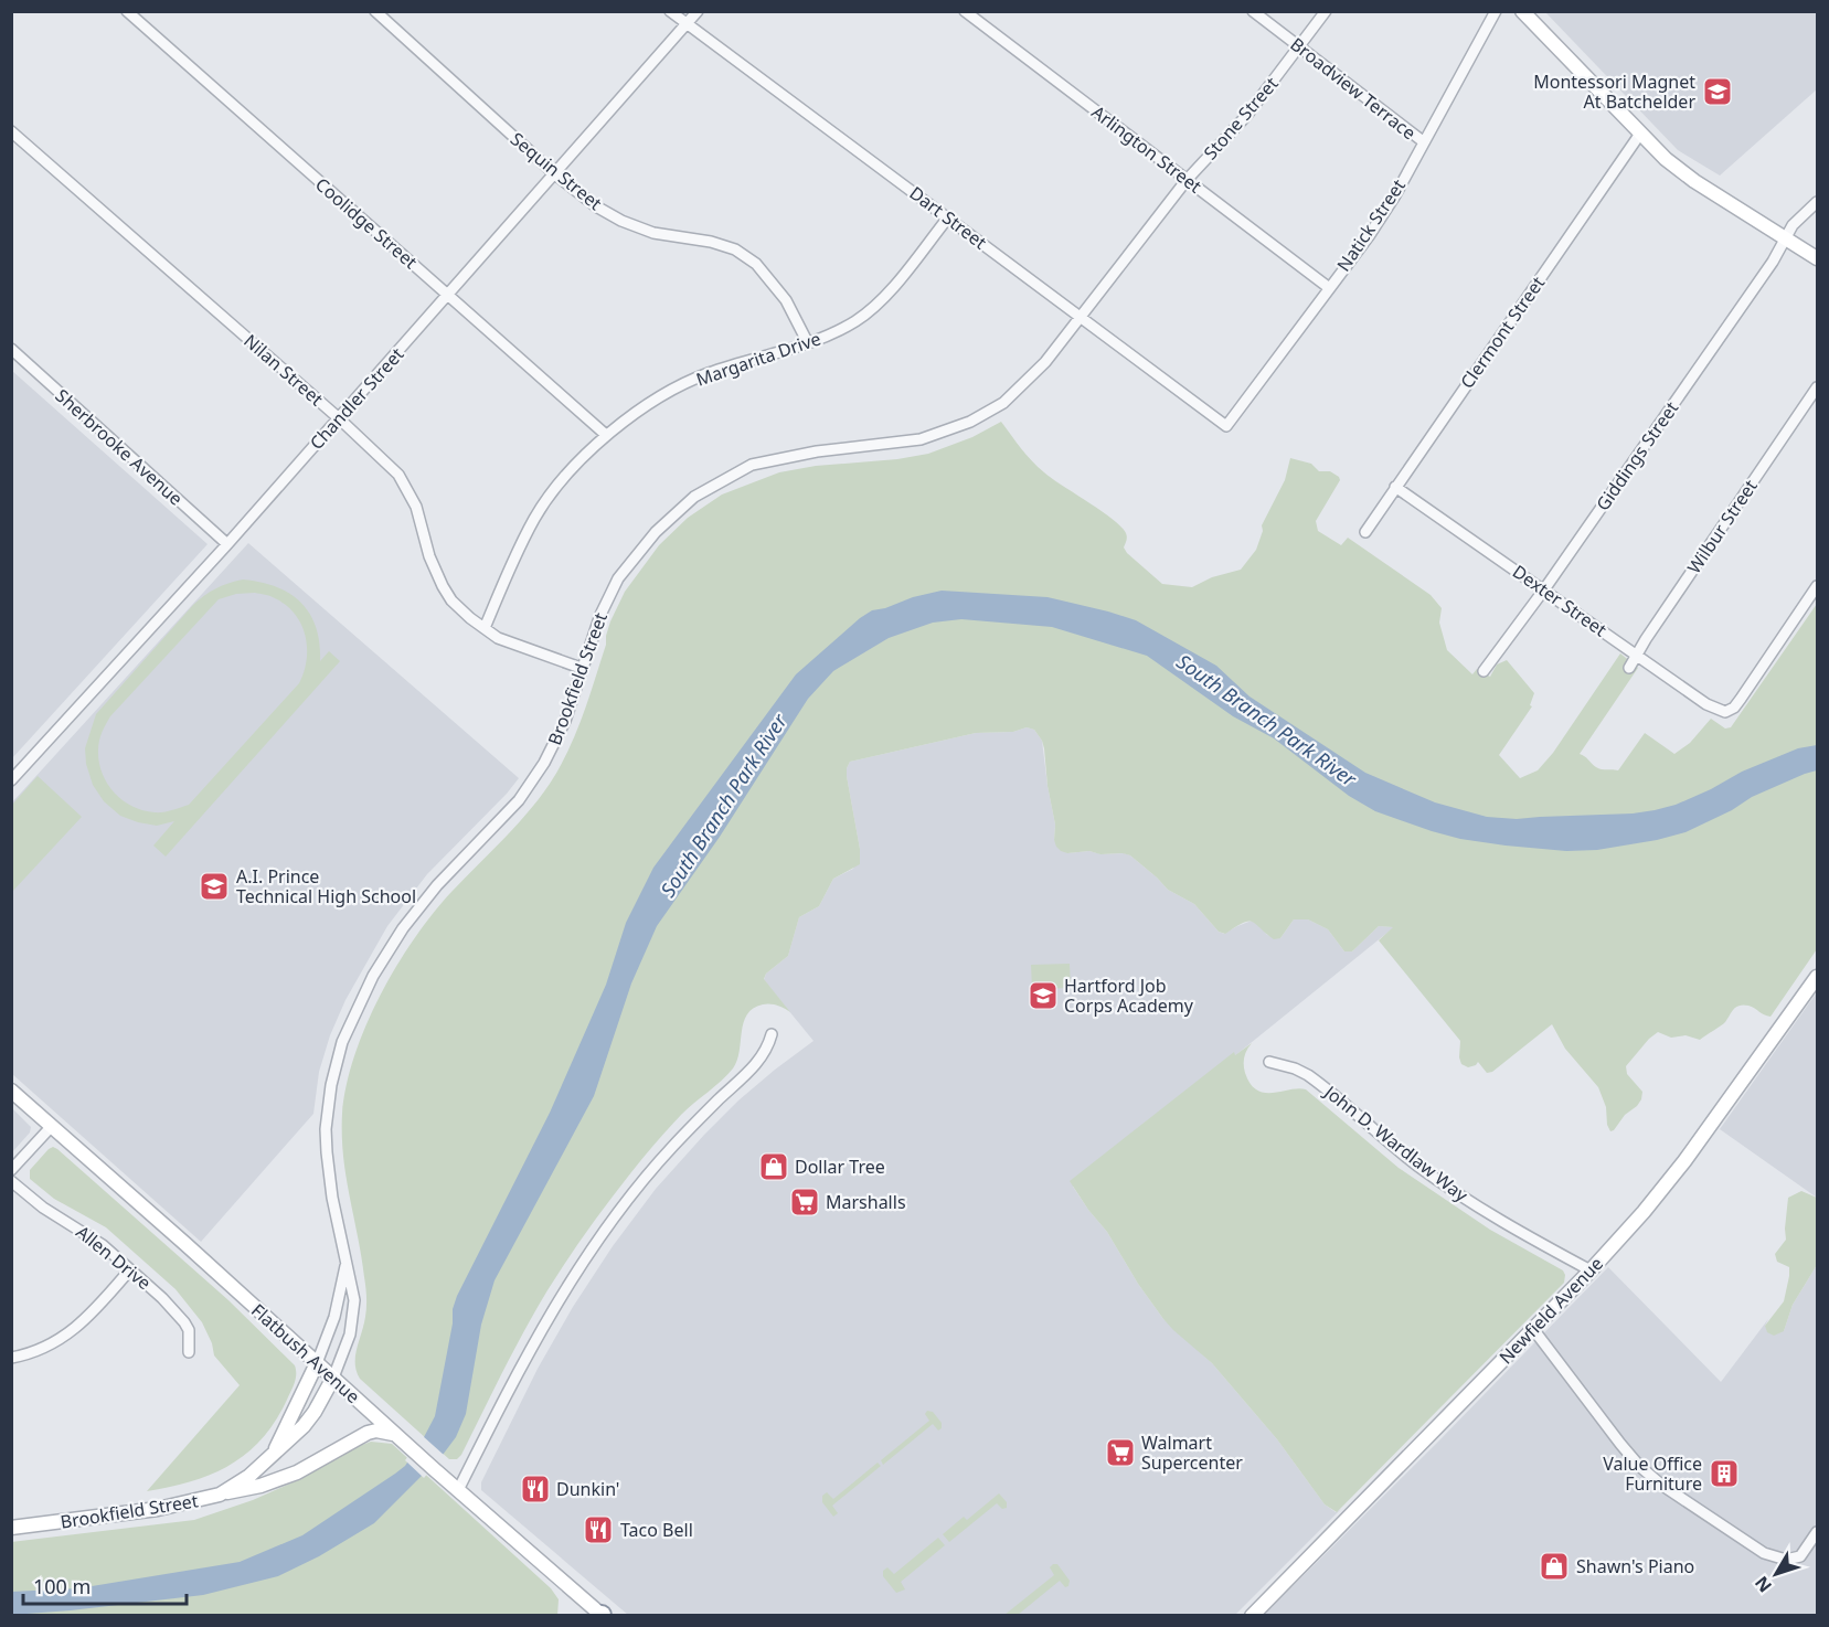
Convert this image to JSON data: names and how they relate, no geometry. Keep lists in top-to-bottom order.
{
  "streets": {
    "street": [
      "Broadview Terrace",
      "Stone Street",
      "Arlington Street",
      "Sequin Street",
      "Dart Street",
      "Coolidge Street",
      "Natick Street",
      "Clermont Street",
      "Margarita Drive",
      "Nilan Street",
      "Chandler Street",
      "Sherbrooke Avenue",
      "Giddings Street",
      "Wilbur Street",
      "Dexter Street",
      "Brookfield Street",
      "John D. Wardlaw Way",
      "Allen Drive",
      "Newfield Avenue",
      "Flatbush Avenue"
    ]
  },
  "crossings": [
    ["Broadview Terrace", "Stone Street"],
    ["Broadview Terrace", "Natick Street"],
    ["Stone Street", "Arlington Street"],
    ["Stone Street", "Dart Street"],
    ["Stone Street", "Brookfield Street"],
    ["Arlington Street", "Natick Street"],
    ["Sequin Street", "Margarita Drive"],
    ["Sequin Street", "Chandler Street"],
    ["Dart Street", "Natick Street"],
    ["Dart Street", "Margarita Drive"],
    ["Dart Street", "Chandler Street"],
    ["Dart Street", "Brookfield Street"],
    ["Coolidge Street", "Margarita Drive"],
    ["Coolidge Street", "Chandler Street"],
    ["Clermont Street", "Dexter Street"],
    ["Margarita Drive", "Nilan Street"],
    ["Nilan Street", "Chandler Street"],
    ["Nilan Street", "Brookfield Street"],
    ["Chandler Street", "Sherbrooke Avenue"],
    ["Giddings Street", "Dexter Street"],
    ["Wilbur Street", "Dexter Street"],
    ["Brookfield Street", "Flatbush Avenue"],
    ["John D. Wardlaw Way", "Newfield Avenue"]
  ],
  "water": ["South Branch Park River"],
  "places": {
    "school or university": ["Montessori Magnet At Batchelder", "A.I. Prince Technical High School", "Hartford Job Corps Academy"],
    "shop": ["Dollar Tree", "Shawn's Piano"],
    "supermarket": ["Marshalls", "Walmart Supercenter"],
    "building": ["Value Office Furniture"],
    "restaurant": ["Dunkin'", "Taco Bell"]
  },
  "scale_bar": "100 m",
  "north": "bottom left"
}
